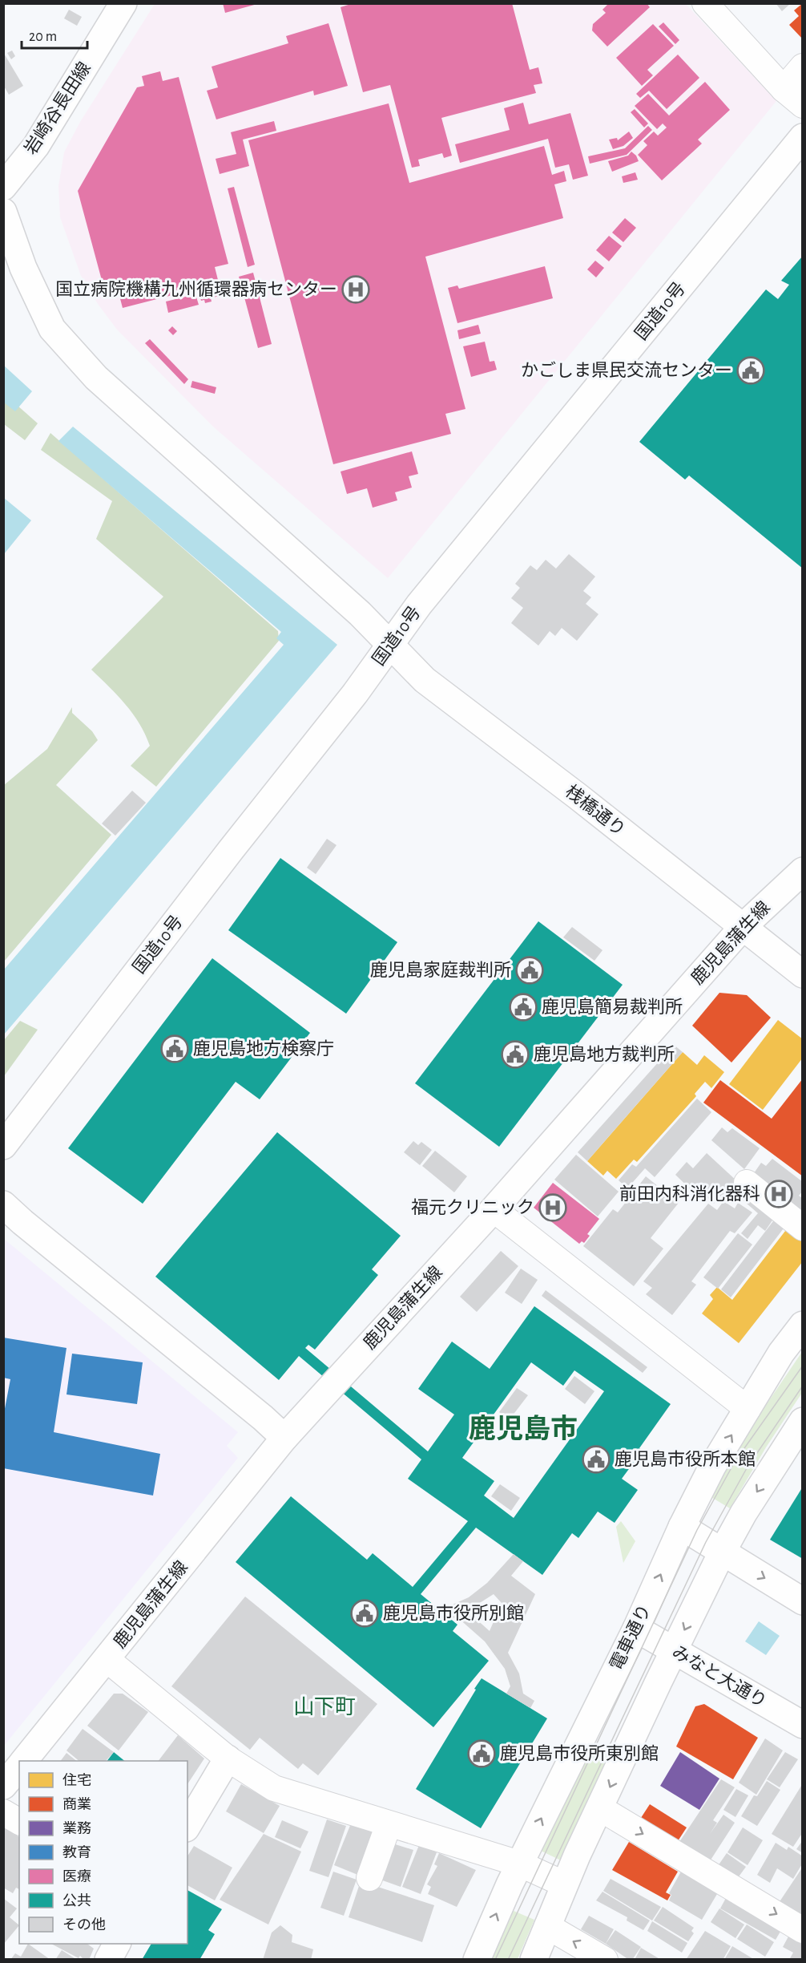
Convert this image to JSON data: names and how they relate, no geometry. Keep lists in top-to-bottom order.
{
  "streets": {
    "main road": [
      "岩崎谷長田線",
      "国道10号",
      "桟橋通り",
      "鹿児島蒲生線",
      "電車通り",
      "みなと大通り"
    ]
  },
  "crossings": [
    ["国道10号", "桟橋通り"],
    ["桟橋通り", "鹿児島蒲生線"],
    ["電車通り", "みなと大通り"]
  ],
  "districts": ["鹿児島市", "山下町"],
  "places": {
    "hospital": ["国立病院機構九州循環器病センター", "前田内科消化器科", "福元クリニック"],
    "public building": [
      "かごしま県民交流センター",
      "鹿児島家庭裁判所",
      "鹿児島簡易裁判所",
      "鹿児島地方検察庁",
      "鹿児島地方裁判所",
      "鹿児島市役所本館",
      "鹿児島市役所別館",
      "鹿児島市役所東別館"
    ]
  },
  "legend": [
    "住宅",
    "商業",
    "業務",
    "教育",
    "医療",
    "公共",
    "その他"
  ],
  "scale_bar": "20 m"
}
